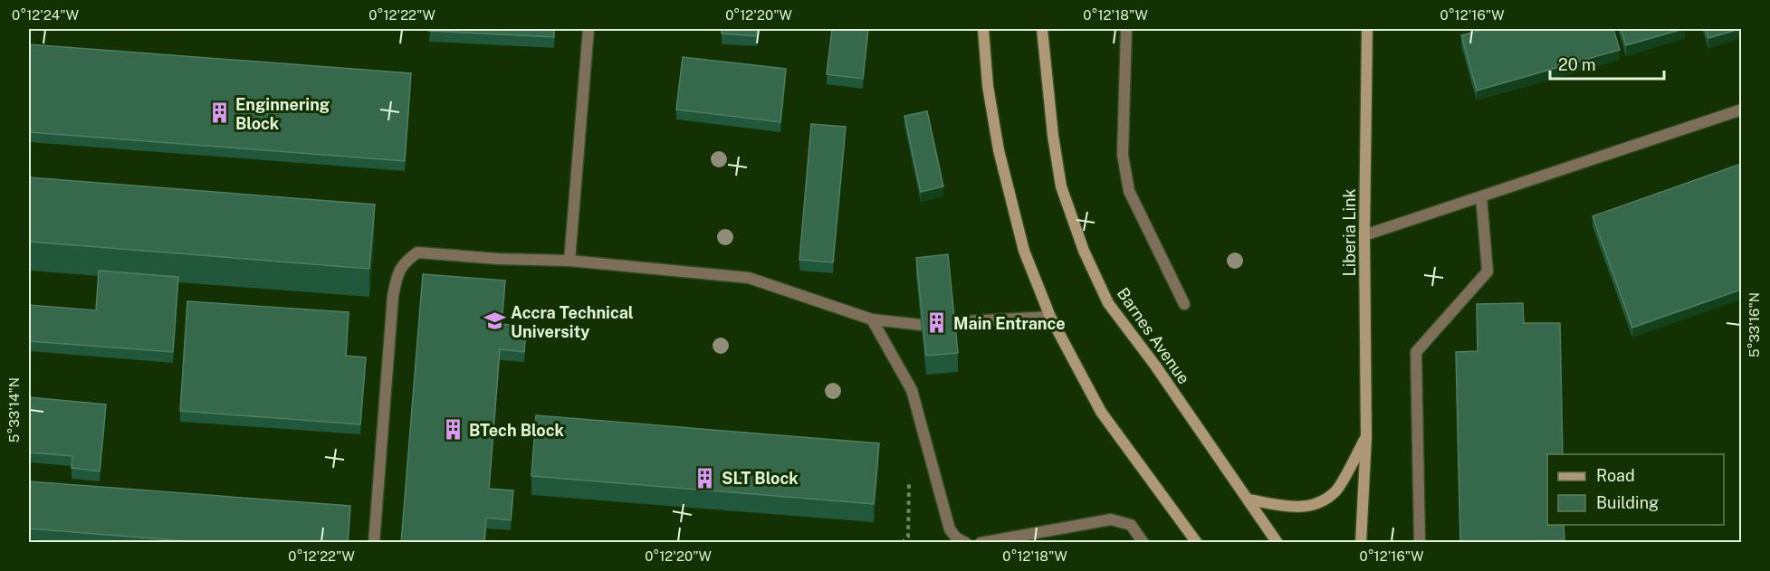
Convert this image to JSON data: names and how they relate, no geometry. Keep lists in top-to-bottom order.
{
  "streets": {
    "main road": ["Liberia Link", "Barnes Avenue"]
  },
  "crossings": [
    ["Liberia Link", "Barnes Avenue"]
  ],
  "places": {
    "building": [
      "Enginnering Block",
      "Main Entrance",
      "BTech Block",
      "SLT Block"
    ],
    "school or university": ["Accra Technical University"]
  },
  "legend": ["Road", "Building"],
  "scale_bar": "20 m",
  "coordinates": [
    "0°12'24\"W",
    "0°12'22\"W",
    "0°12'20\"W",
    "0°12'18\"W",
    "0°12'16\"W",
    "5°33'16\"N",
    "5°33'14\"N"
  ]
}
